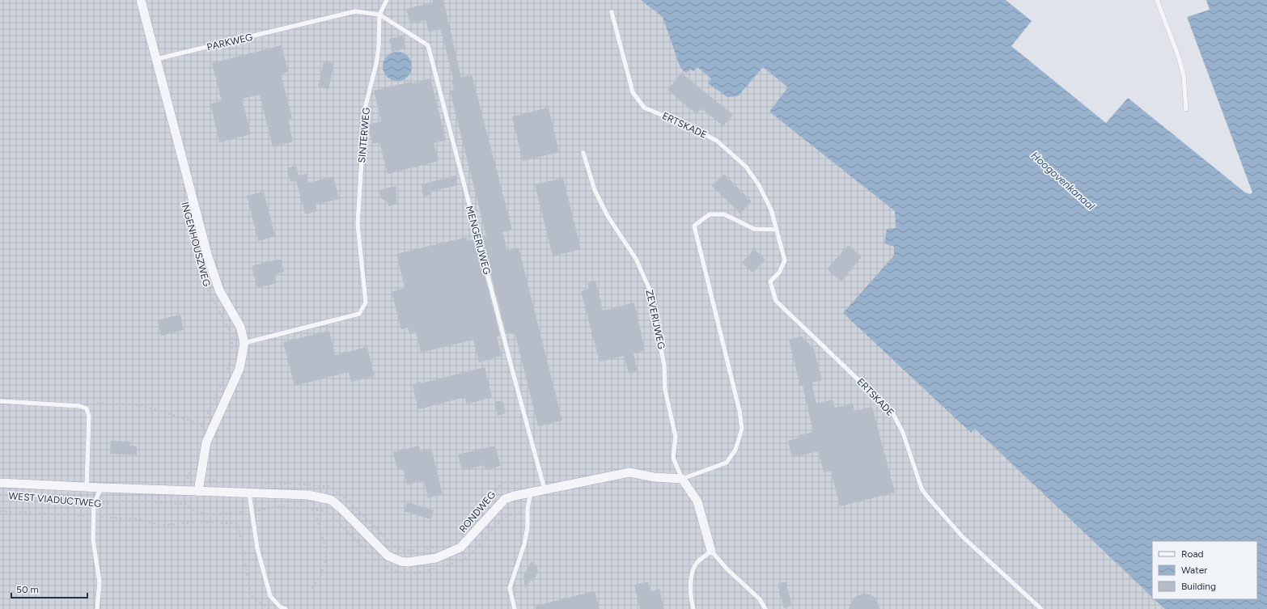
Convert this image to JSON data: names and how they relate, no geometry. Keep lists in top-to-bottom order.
{
  "streets": {
    "street": ["INGENHOUSZWEG", "WEST VIADUCTWEG", "RONDWEG"],
    "lane": [
      "PARKWEG",
      "ERTSKADE",
      "SINTERWEG",
      "MENGERIJWEG",
      "ZEVERIJWEG"
    ]
  },
  "crossings": [
    ["PARKWEG", "SINTERWEG"],
    ["PARKWEG", "MENGERIJWEG"],
    ["PARKWEG", "INGENHOUSZWEG"],
    ["SINTERWEG", "MENGERIJWEG"],
    ["SINTERWEG", "INGENHOUSZWEG"],
    ["MENGERIJWEG", "RONDWEG"],
    ["INGENHOUSZWEG", "WEST VIADUCTWEG"],
    ["ZEVERIJWEG", "RONDWEG"],
    ["WEST VIADUCTWEG", "RONDWEG"]
  ],
  "water": ["Hoogovenkanaal"],
  "legend": ["Road", "Water", "Building"],
  "scale_bar": "50 m"
}
